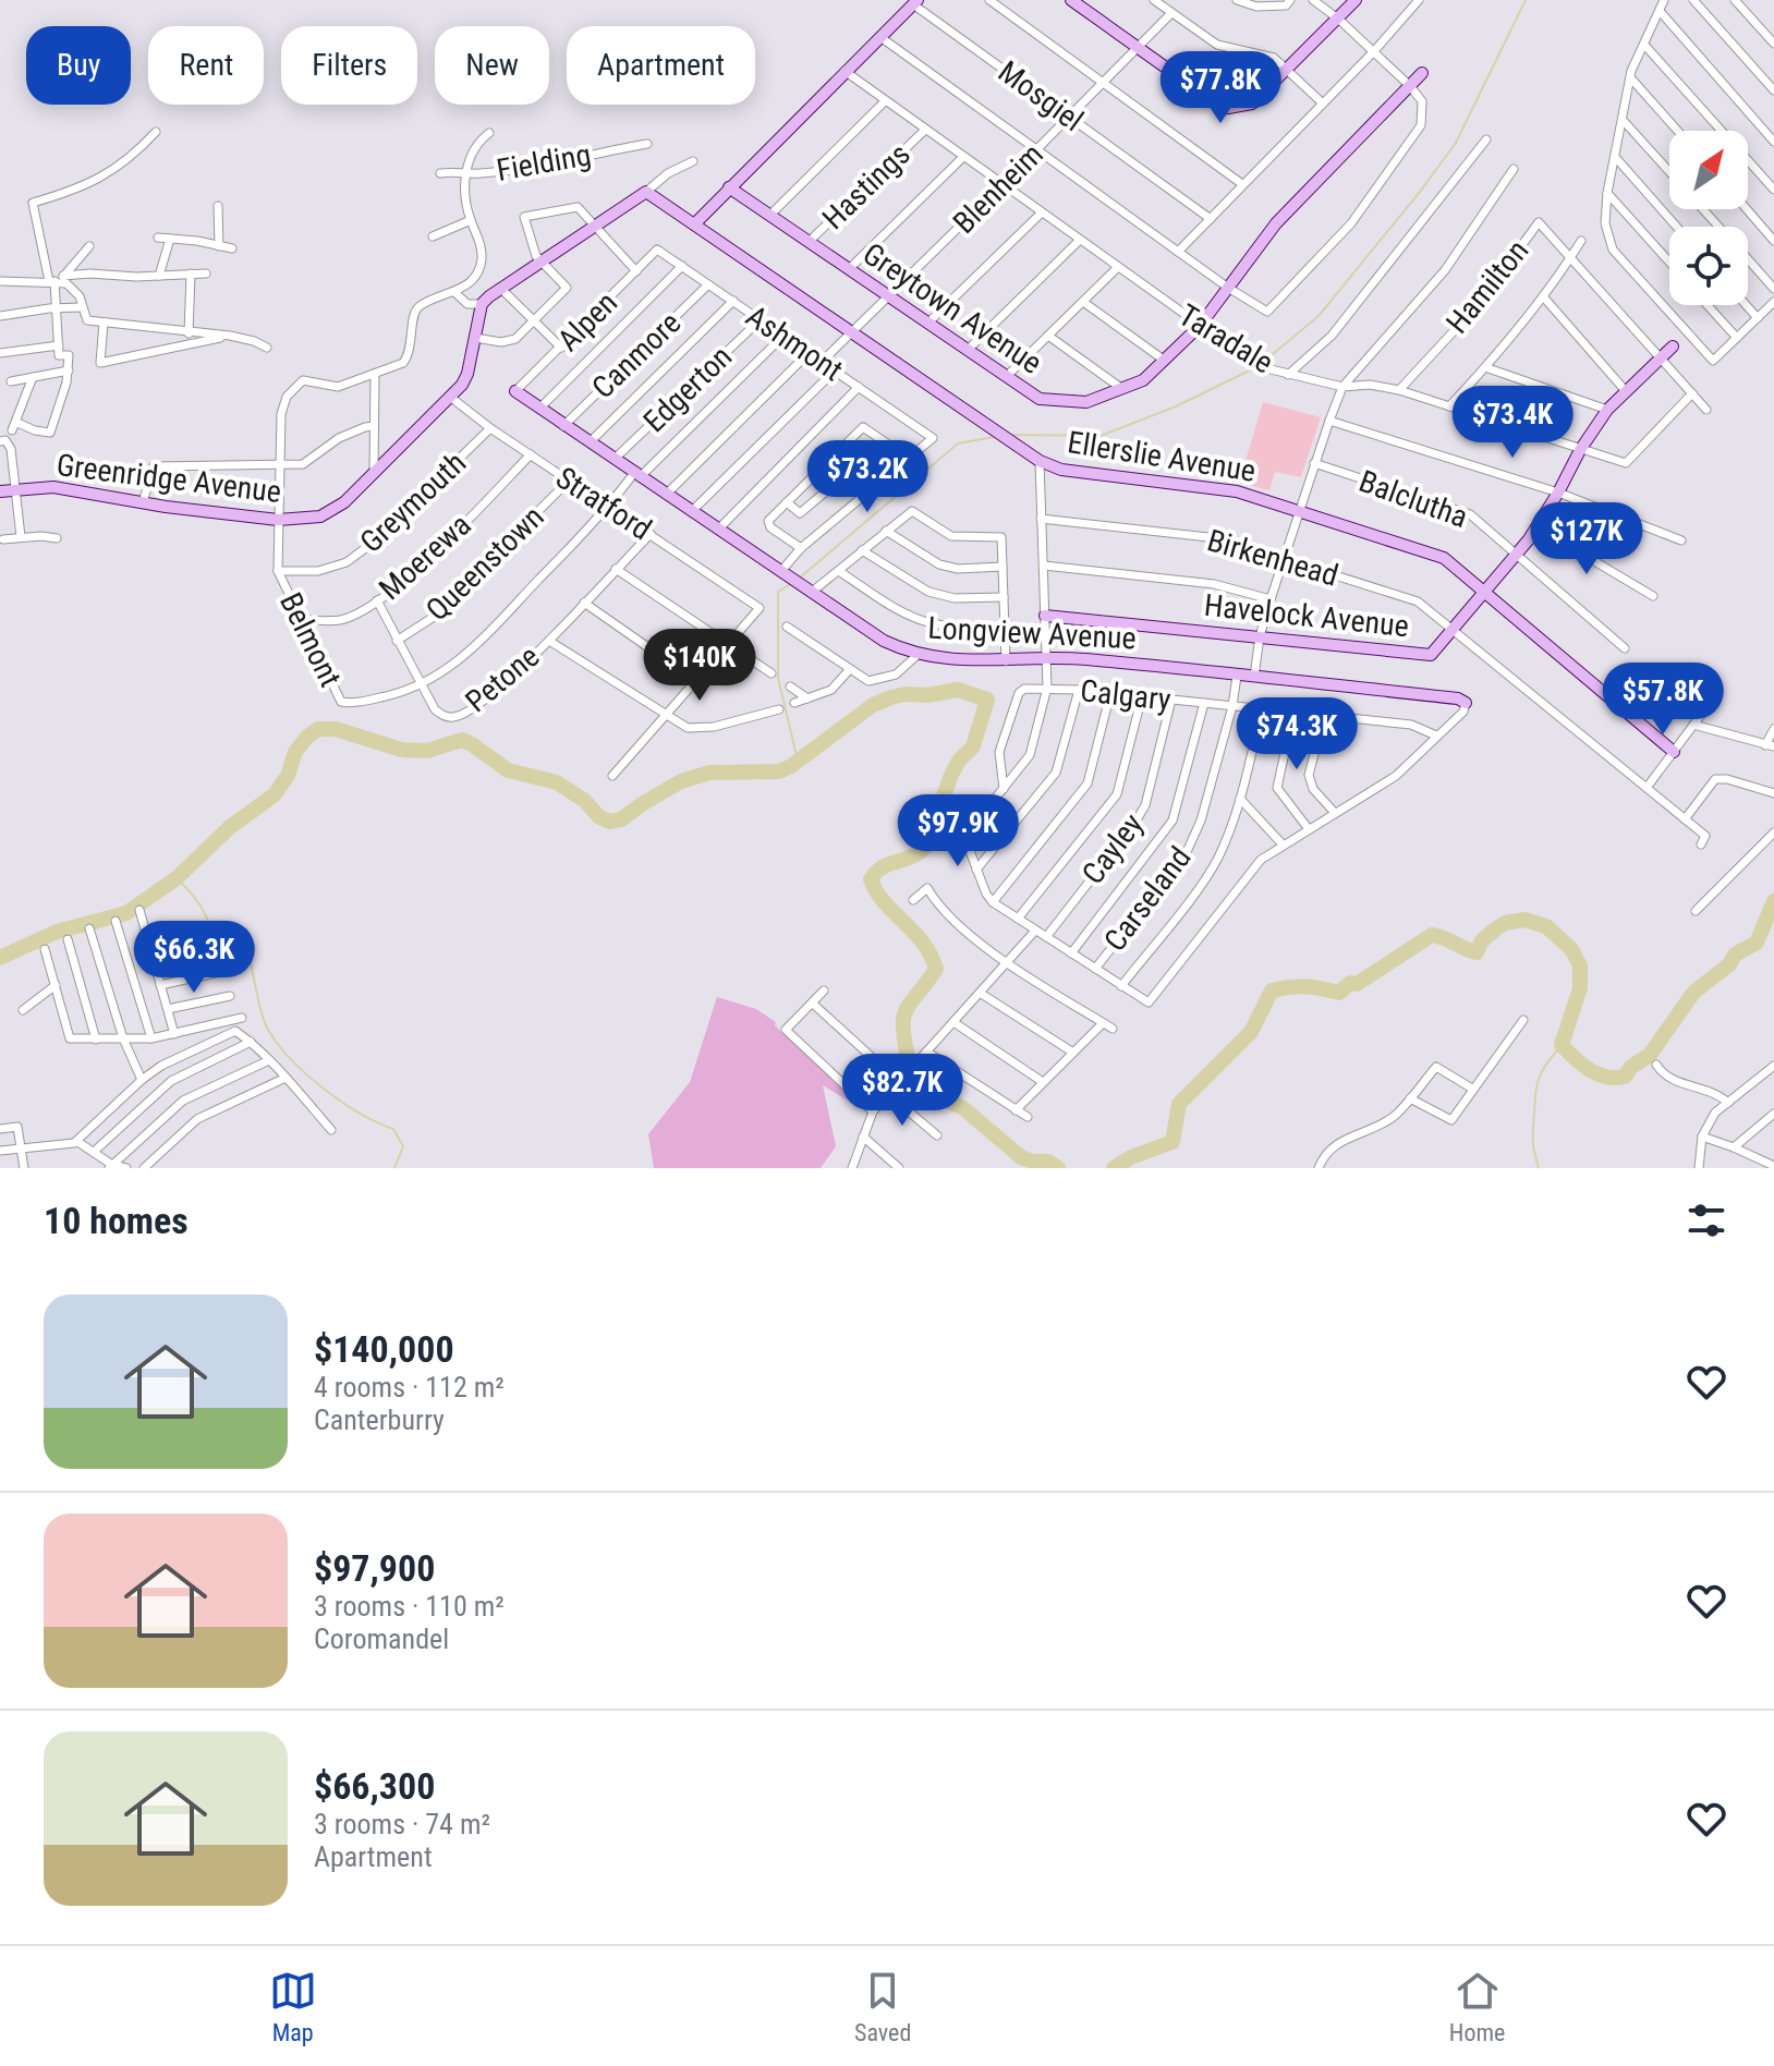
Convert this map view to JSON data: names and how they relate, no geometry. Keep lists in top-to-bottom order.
{
  "streets": {
    "street": [
      "Mosgiel",
      "Fielding",
      "Hastings",
      "Blenheim",
      "Hamilton",
      "Greytown Avenue",
      "Alpen",
      "Taradale",
      "Ashmont",
      "Canmore",
      "Edgerton",
      "Ellerslie Avenue",
      "Greenridge Avenue",
      "Balclutha",
      "Greymouth",
      "Stratford",
      "Moerewa",
      "Birkenhead",
      "Queenstown",
      "Havelock Avenue",
      "Longview Avenue",
      "Belmont",
      "Petone",
      "Calgary",
      "Cayley",
      "Carseland"
    ]
  },
  "crossings": [
    ["Mosgiel", "Blenheim"],
    ["Hastings", "Greytown Avenue"],
    ["Hastings", "Taradale"],
    ["Blenheim", "Greytown Avenue"],
    ["Blenheim", "Taradale"],
    ["Blenheim", "Ashmont"],
    ["Blenheim", "Ellerslie Avenue"],
    ["Hamilton", "Taradale"],
    ["Greytown Avenue", "Taradale"],
    ["Alpen", "Ashmont"],
    ["Alpen", "Longview Avenue"],
    ["Taradale", "Havelock Avenue"],
    ["Ashmont", "Canmore"],
    ["Ashmont", "Edgerton"],
    ["Ashmont", "Belmont"],
    ["Canmore", "Longview Avenue"],
    ["Edgerton", "Longview Avenue"],
    ["Ellerslie Avenue", "Havelock Avenue"],
    ["Greenridge Avenue", "Stratford"],
    ["Greenridge Avenue", "Belmont"],
    ["Balclutha", "Havelock Avenue"],
    ["Greymouth", "Stratford"],
    ["Greymouth", "Belmont"],
    ["Stratford", "Moerewa"],
    ["Stratford", "Queenstown"],
    ["Stratford", "Belmont"],
    ["Stratford", "Petone"],
    ["Moerewa", "Belmont"],
    ["Moerewa", "Petone"],
    ["Birkenhead", "Havelock Avenue"],
    ["Queenstown", "Petone"],
    ["Longview Avenue", "Belmont"],
    ["Longview Avenue", "Carseland"],
    ["Belmont", "Petone"],
    ["Calgary", "Cayley"],
    ["Calgary", "Carseland"]
  ],
  "north": "top right",
  "page": {
    "chip": [
      "Buy",
      "Rent",
      "Filters",
      "New",
      "Apartment"
    ],
    "price": [
      "$77.8K",
      "$73.4K",
      "$73.2K",
      "$127K",
      "$140K",
      "$57.8K",
      "$74.3K",
      "$97.9K",
      "$66.3K",
      "$82.7K"
    ],
    "heading": "10 homes",
    "list": [
      {
        "name": "$140,000",
        "note": "4 rooms · 112 m² · Canterburry"
      },
      {
        "name": "$97,900",
        "note": "3 rooms · 110 m² · Coromandel"
      },
      {
        "name": "$66,300",
        "note": "3 rooms · 74 m² · Apartment"
      }
    ],
    "tabs": ["Map", "Saved", "Home"]
  }
}
